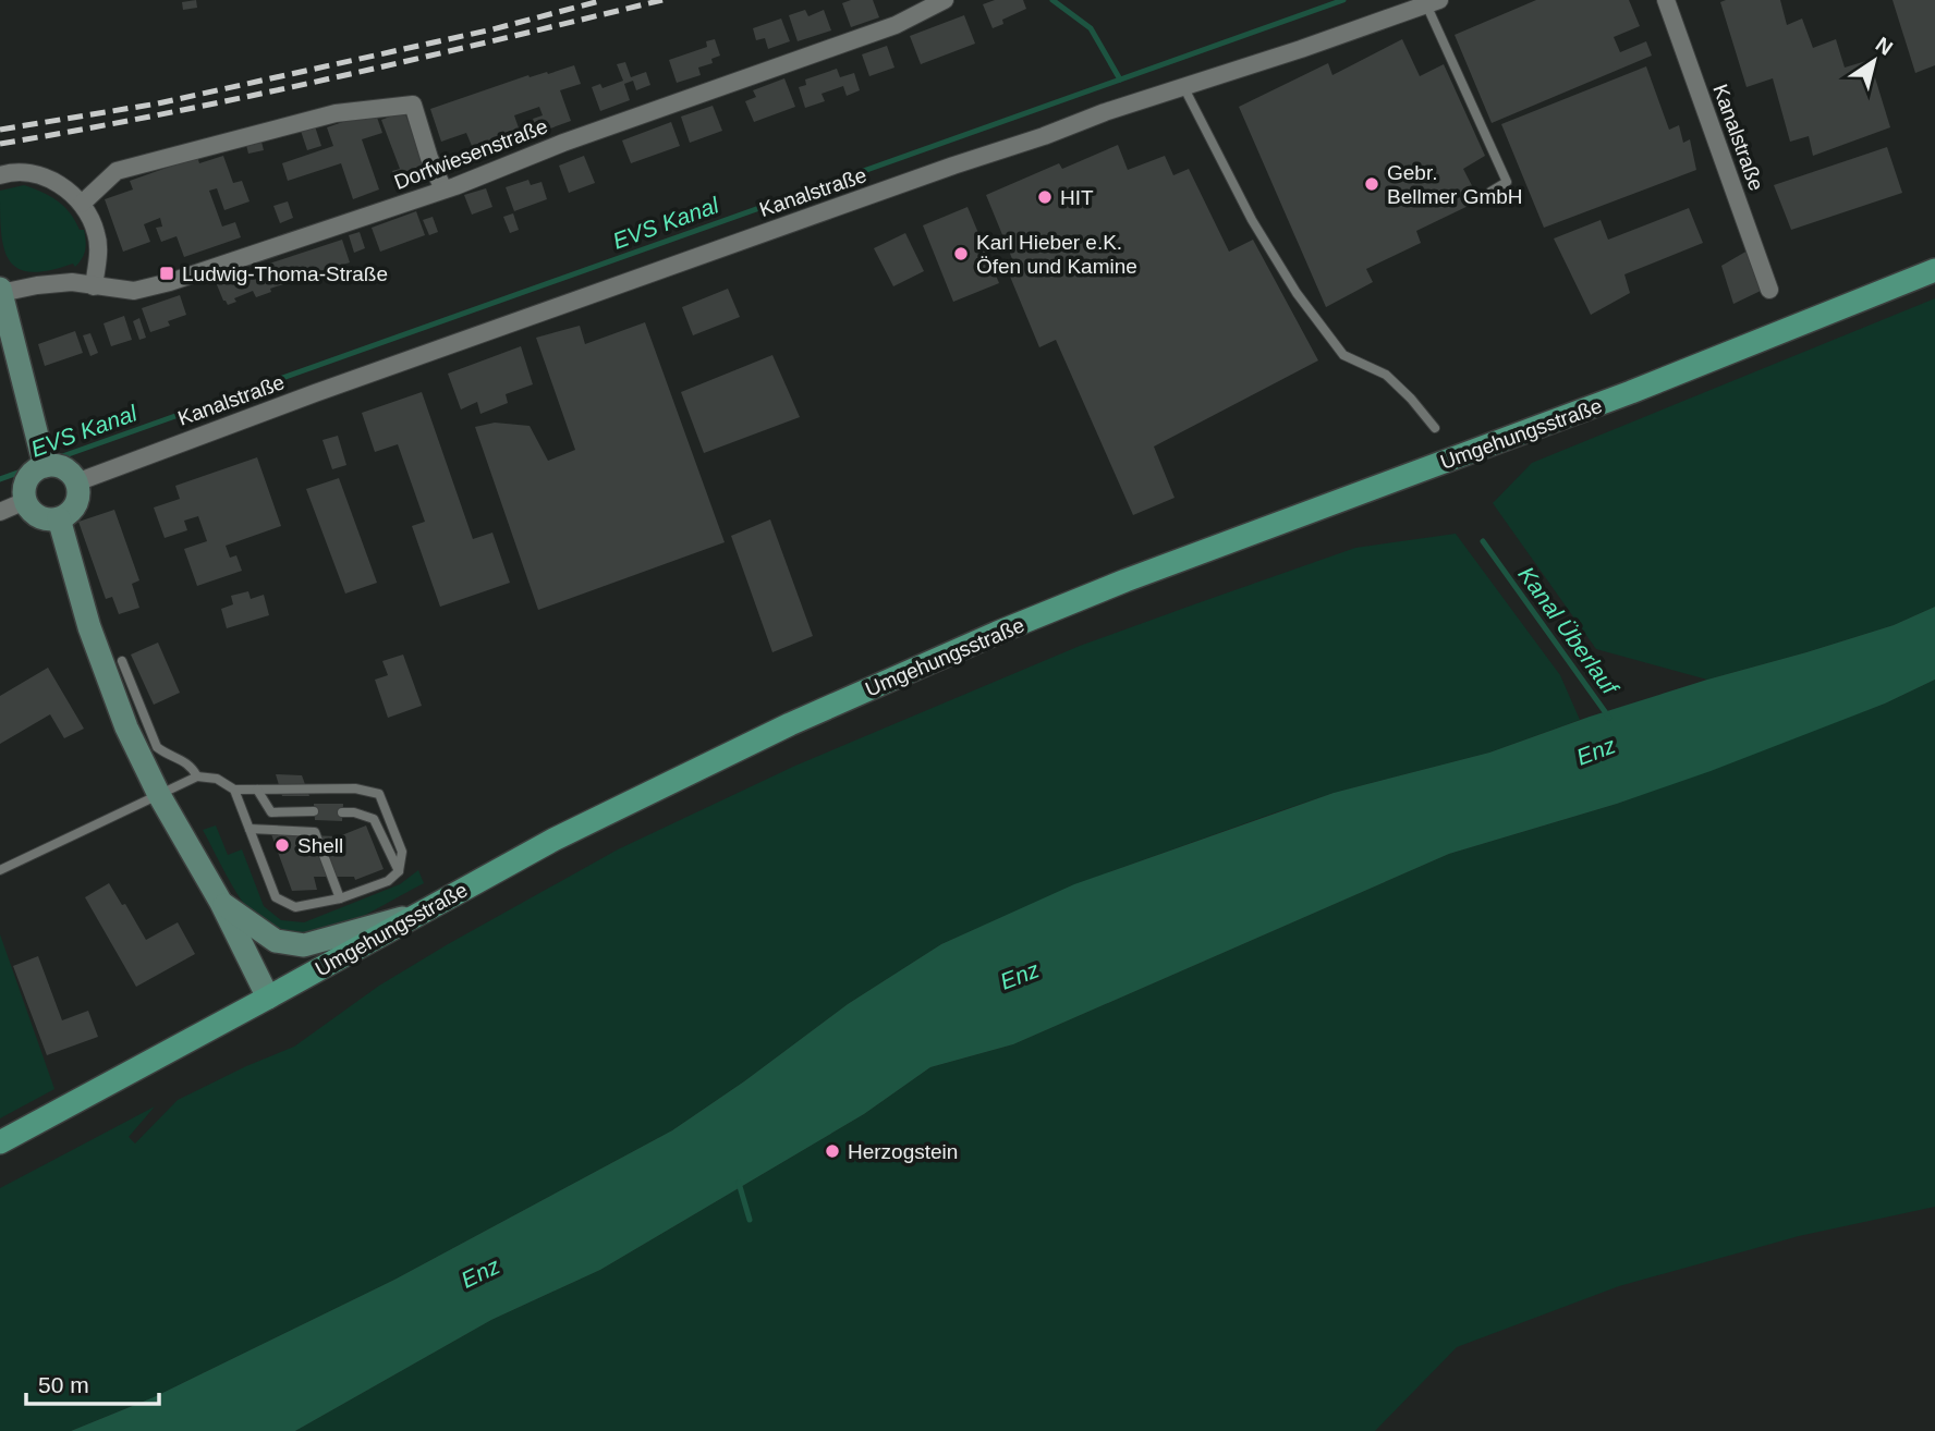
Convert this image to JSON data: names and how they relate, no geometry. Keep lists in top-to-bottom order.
{
  "streets": {
    "main road": ["Umgehungsstraße"],
    "street": ["Kanalstraße", "Dorfwiesenstraße"]
  },
  "water": ["EVS Kanal", "Kanal Überlauf", "Enz"],
  "places": {
    "other": [
      "Gebr. Bellmer GmbH",
      "HIT",
      "Karl Hieber e.K. Öfen und Kamine",
      "Shell",
      "Herzogstein"
    ],
    "transit": ["Ludwig-Thoma-Straße"]
  },
  "scale_bar": "50 m",
  "north": "top right"
}
